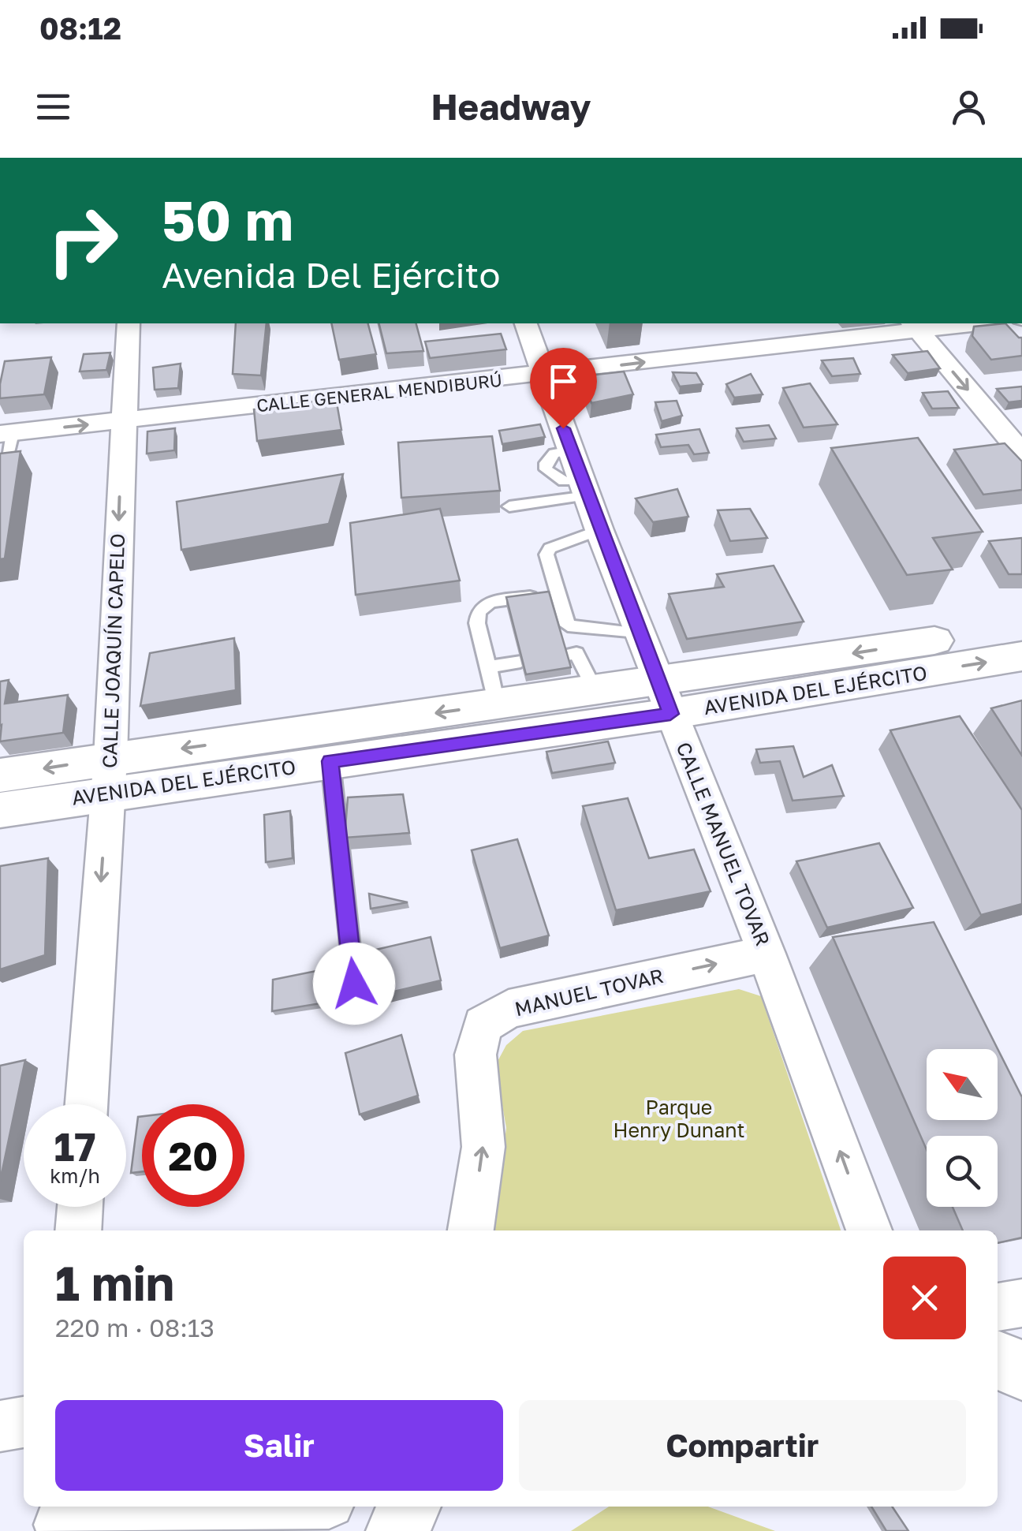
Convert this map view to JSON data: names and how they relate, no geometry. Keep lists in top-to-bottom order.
{
  "streets": {
    "main road": ["AVENIDA DEL EJÉRCITO"],
    "street": [
      "CALLE GENERAL MENDIBURÚ",
      "CALLE JOAQUÍN CAPELO",
      "CALLE MANUEL TOVAR",
      "MANUEL TOVAR"
    ]
  },
  "crossings": [
    ["CALLE GENERAL MENDIBURÚ", "CALLE JOAQUÍN CAPELO"],
    ["CALLE GENERAL MENDIBURÚ", "CALLE MANUEL TOVAR"],
    ["CALLE JOAQUÍN CAPELO", "AVENIDA DEL EJÉRCITO"],
    ["AVENIDA DEL EJÉRCITO", "CALLE MANUEL TOVAR"],
    ["CALLE MANUEL TOVAR", "MANUEL TOVAR"]
  ],
  "one_way": ["CALLE GENERAL MENDIBURÚ", "CALLE JOAQUÍN CAPELO", "MANUEL TOVAR"],
  "parks": ["Parque Henry Dunant"],
  "north": "top left",
  "page": {
    "status": "08:12",
    "header": "Headway",
    "turn": ["50 m", "Avenida Del Ejército"],
    "speed": "17 km/h",
    "limit": "20",
    "heading": ["1 min", "220 m · 08:13"],
    "buttons": ["Salir", "Compartir"]
  }
}
